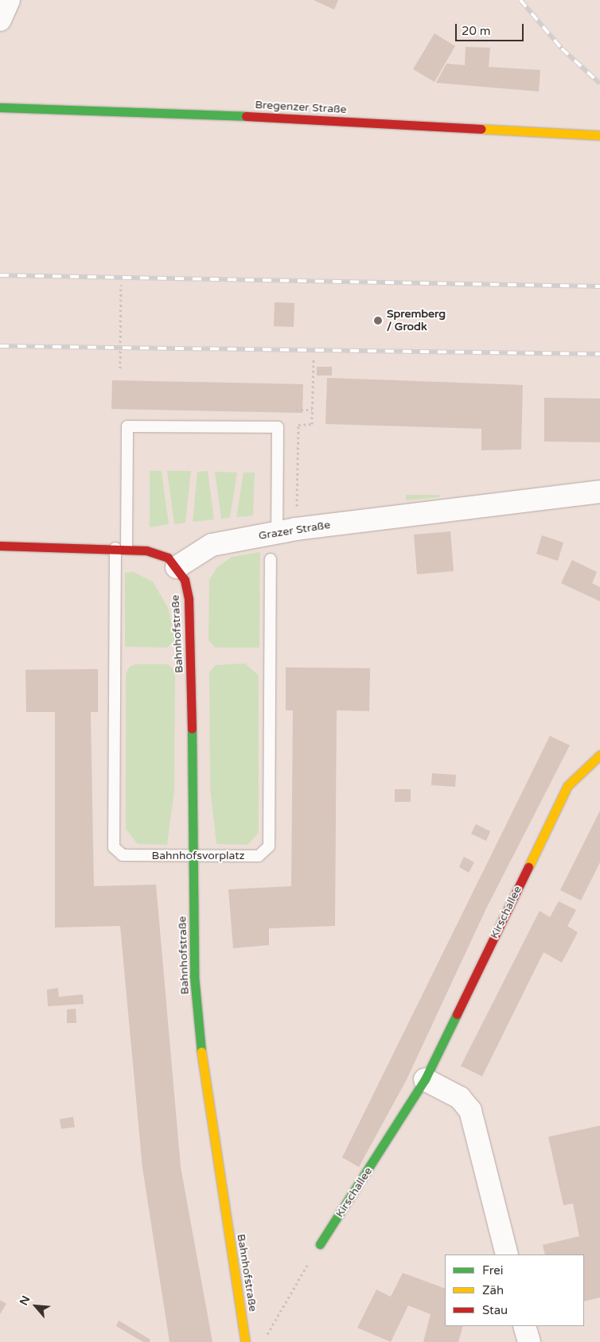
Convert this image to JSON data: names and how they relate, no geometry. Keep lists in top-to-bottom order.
{
  "streets": {
    "street": [
      "Bregenzer Straße",
      "Grazer Straße",
      "Bahnhofstraße",
      "Kirschallee"
    ],
    "lane": ["Bahnhofsvorplatz"]
  },
  "crossings": [
    ["Grazer Straße", "Bahnhofstraße"],
    ["Bahnhofstraße", "Bahnhofsvorplatz"]
  ],
  "places": ["Spremberg / Grodk"],
  "legend": ["Frei", "Zäh", "Stau"],
  "scale_bar": "20 m",
  "north": "top left"
}
